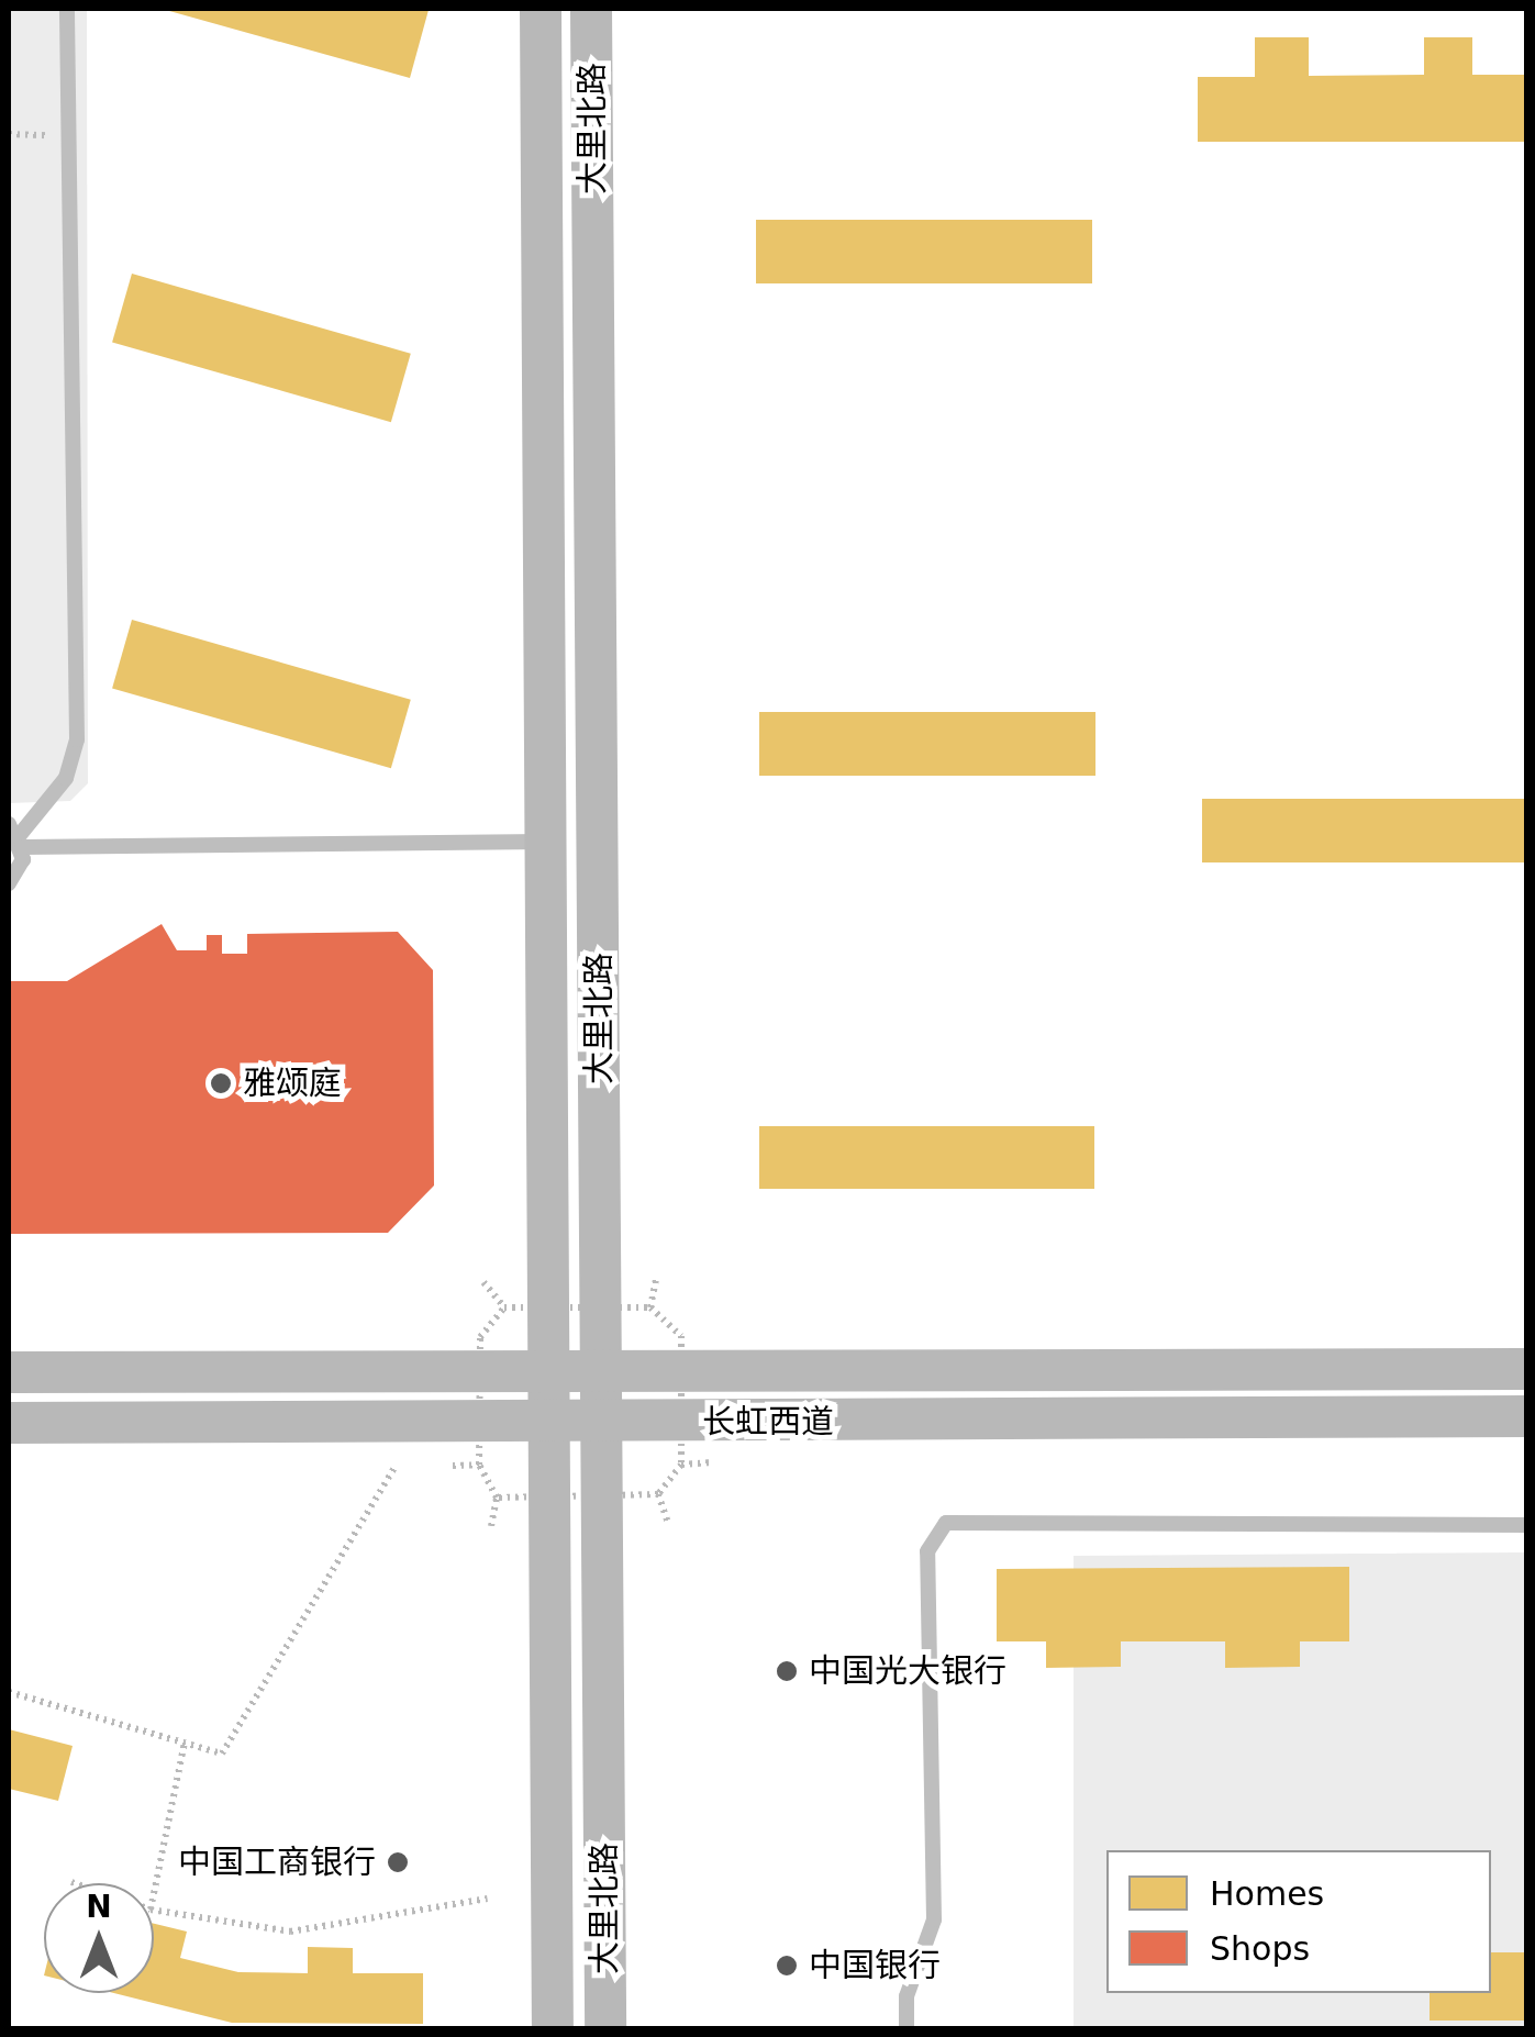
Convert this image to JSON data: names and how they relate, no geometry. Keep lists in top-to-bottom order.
{
  "streets": {
    "main road": ["大里北路", "长虹西道"]
  },
  "crossings": [
    ["大里北路", "长虹西道"]
  ],
  "places": [
    "雅颂庭",
    "中国光大银行",
    "中国工商银行",
    "中国银行"
  ],
  "legend": ["Homes", "Shops"],
  "north": "top"
}
